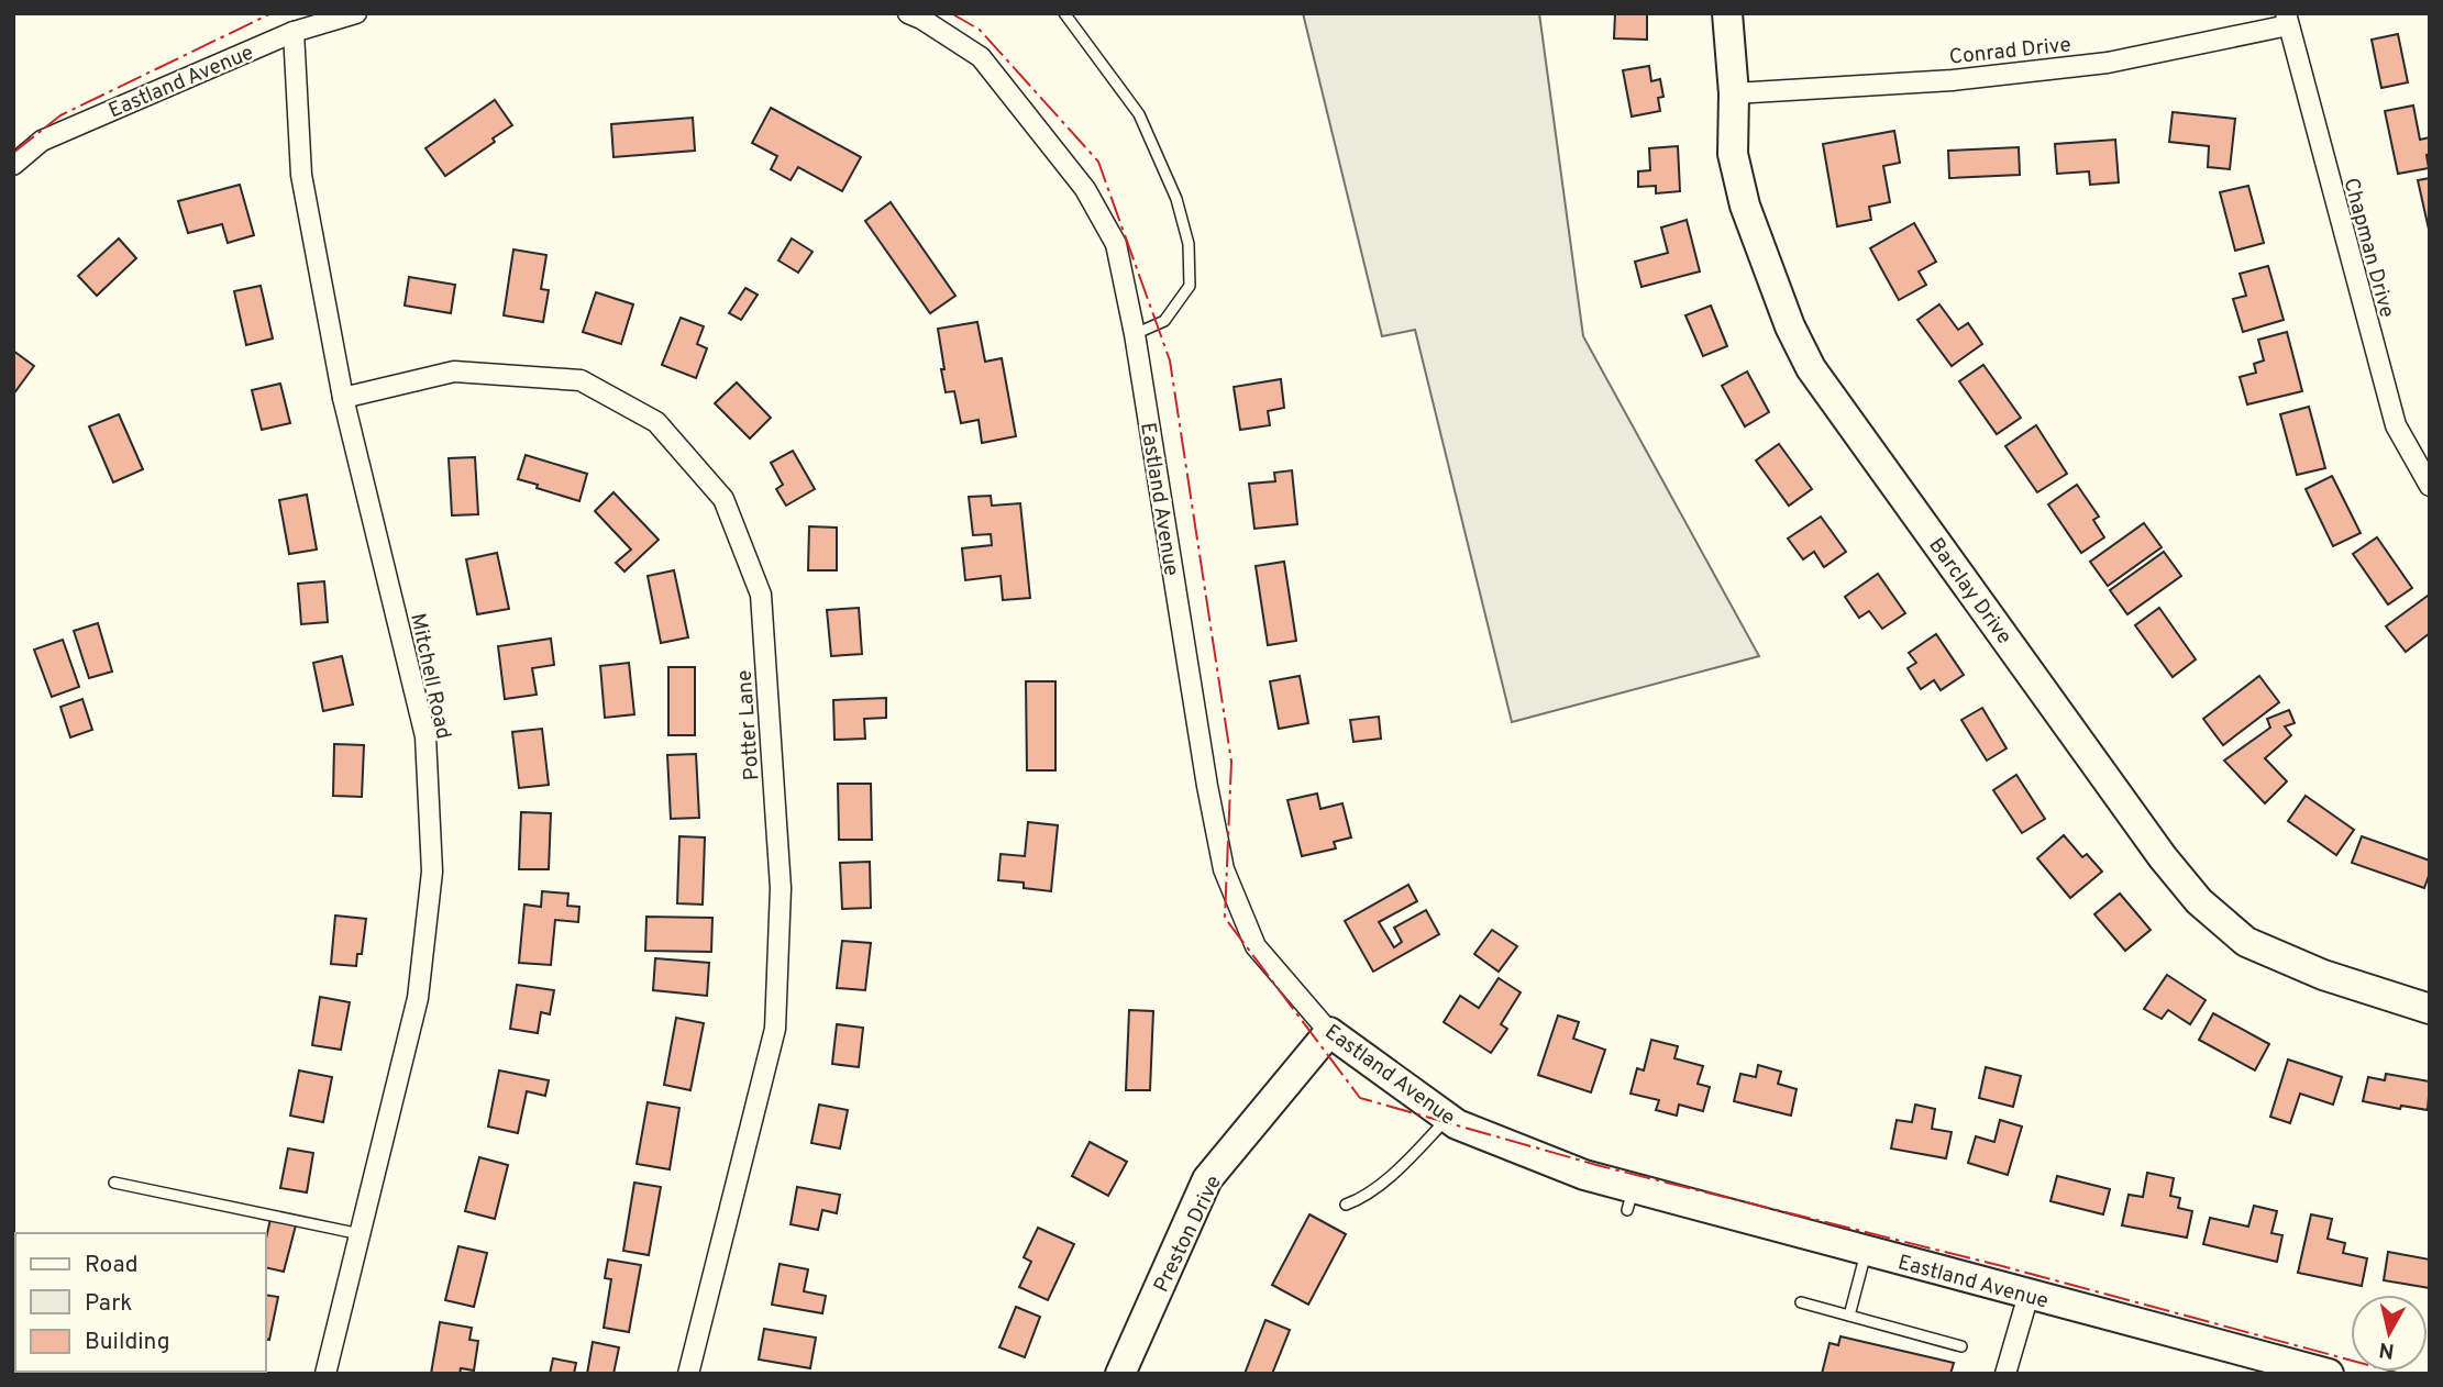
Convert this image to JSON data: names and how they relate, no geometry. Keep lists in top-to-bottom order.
{
  "streets": {
    "street": [
      "Conrad Drive",
      "Eastland Avenue",
      "Chapman Drive",
      "Barclay Drive",
      "Mitchell Road",
      "Potter Lane",
      "Preston Drive"
    ]
  },
  "crossings": [
    ["Conrad Drive", "Chapman Drive"],
    ["Conrad Drive", "Barclay Drive"],
    ["Eastland Avenue", "Mitchell Road"],
    ["Eastland Avenue", "Preston Drive"],
    ["Mitchell Road", "Potter Lane"]
  ],
  "legend": ["Road", "Park", "Building"],
  "north": "bottom"
}
